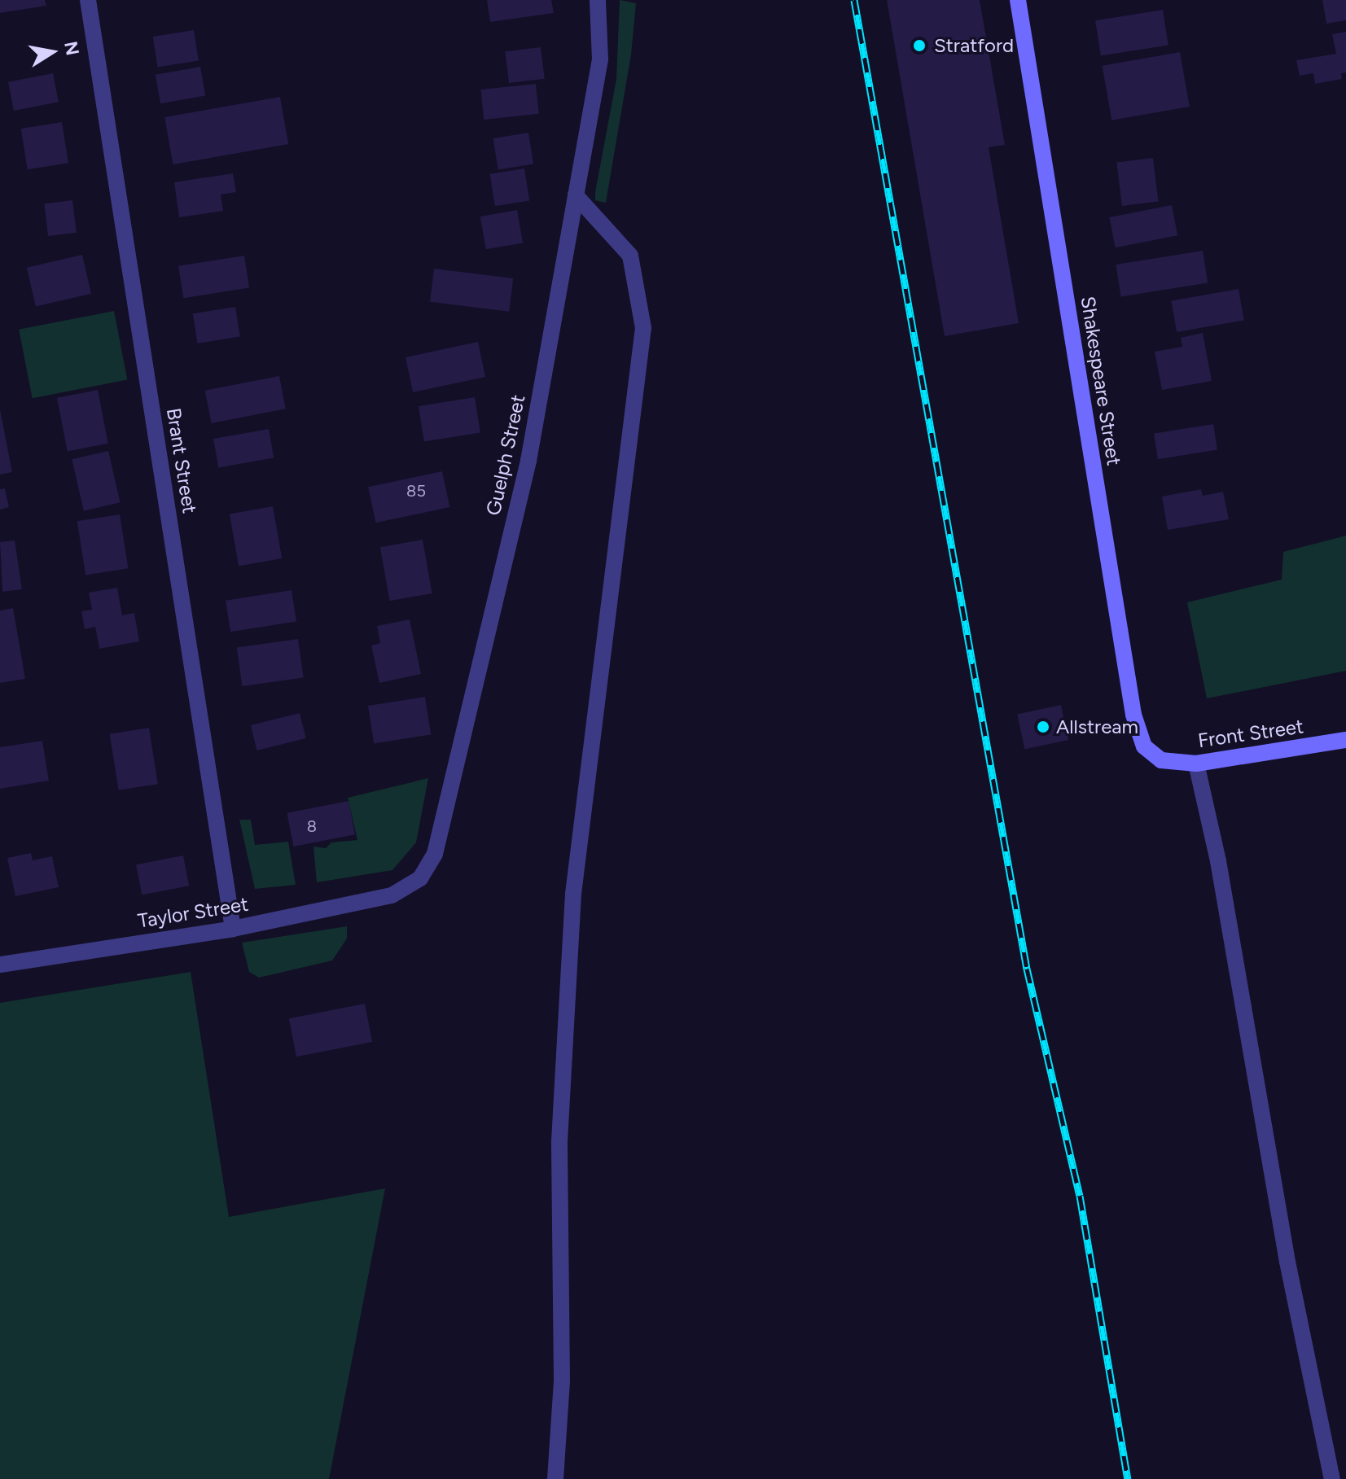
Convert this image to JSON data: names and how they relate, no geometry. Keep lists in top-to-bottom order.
{
  "streets": {
    "street": [
      "Shakespeare Street",
      "Guelph Street",
      "Brant Street",
      "Front Street",
      "Taylor Street"
    ]
  },
  "crossings": [
    ["Shakespeare Street", "Front Street"],
    ["Guelph Street", "Taylor Street"],
    ["Brant Street", "Taylor Street"]
  ],
  "places": ["Stratford", "Allstream"],
  "house_numbers": ["85", "8"],
  "north": "right"
}
